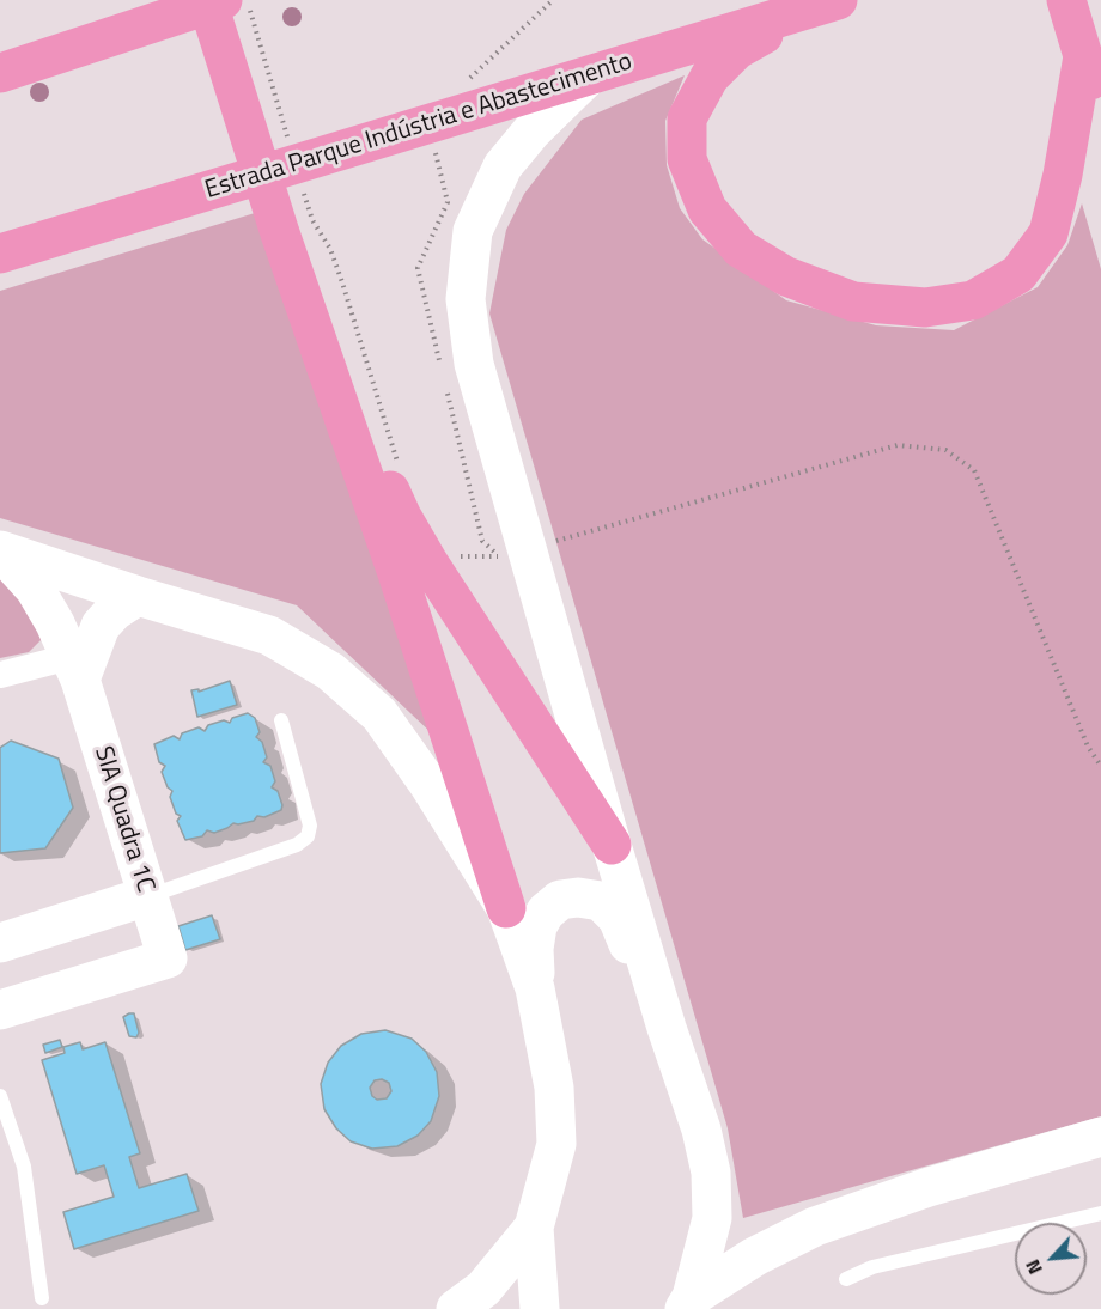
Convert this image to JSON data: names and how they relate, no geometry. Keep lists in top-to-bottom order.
{
  "streets": {
    "highway": ["Estrada Parque Indústria e Abastecimento"],
    "main road": ["SIA Quadra 1C"]
  },
  "north": "bottom left"
}
